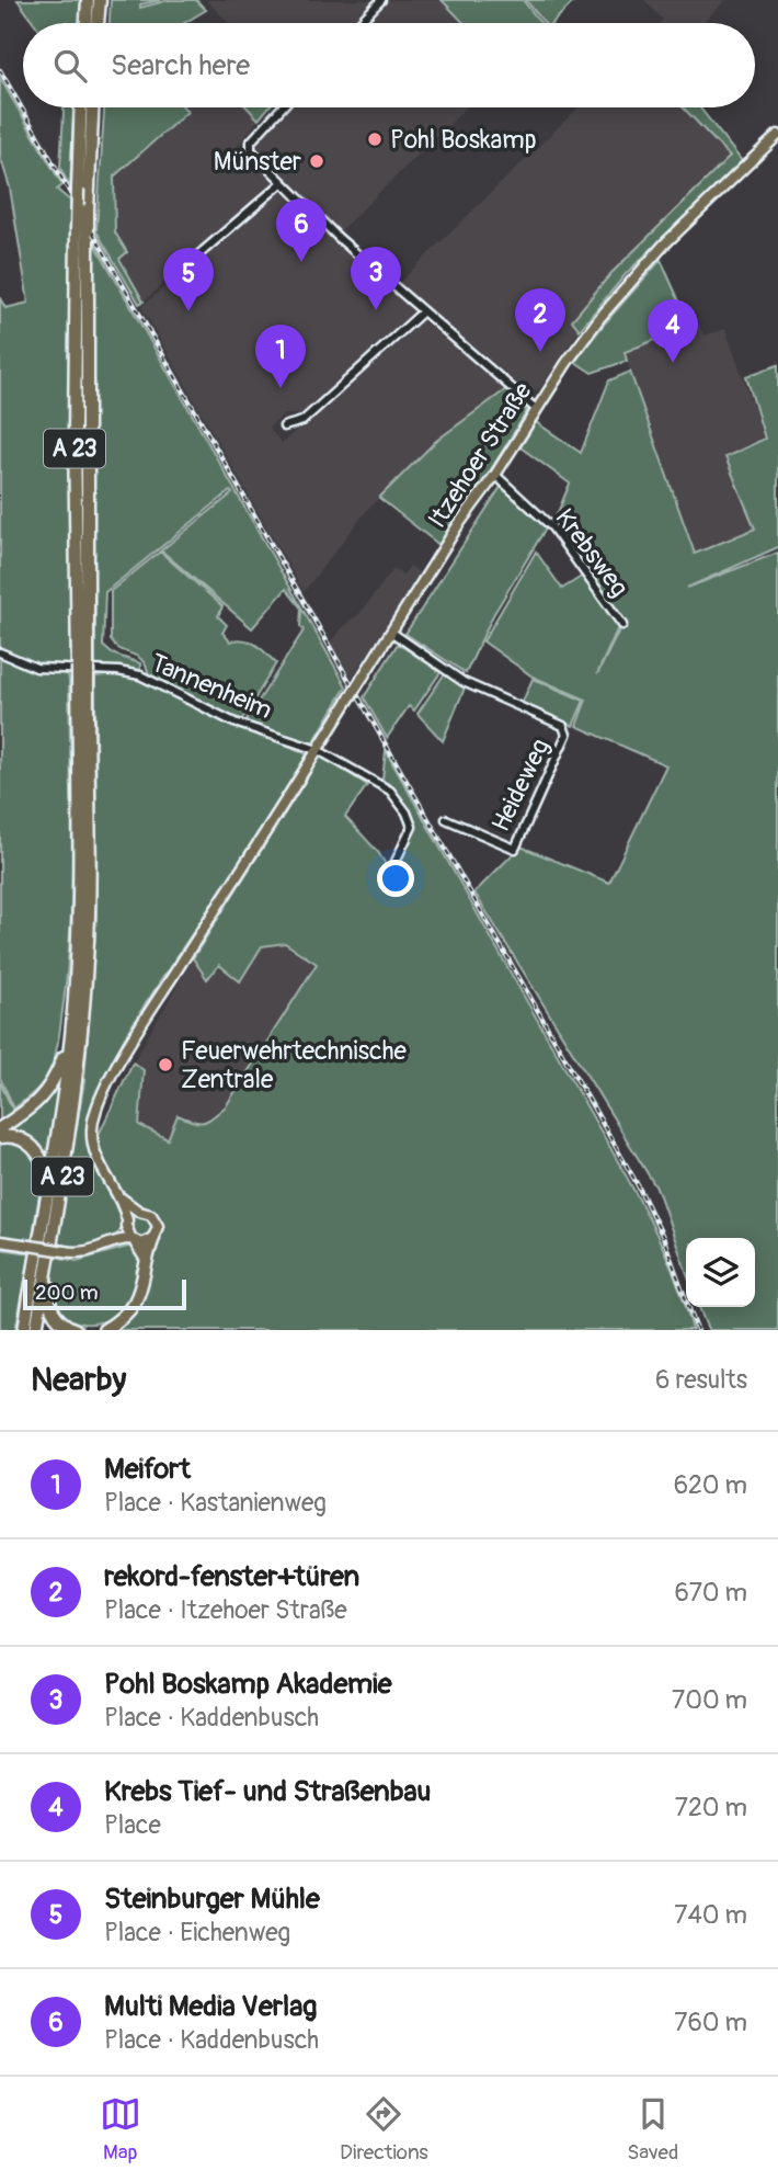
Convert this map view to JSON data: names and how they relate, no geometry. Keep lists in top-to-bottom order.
{
  "streets": {
    "highway": ["A 23"],
    "main road": ["Itzehoer Straße"],
    "street": ["Krebsweg", "Tannenheim", "Heideweg"]
  },
  "crossings": [
    ["Itzehoer Straße", "Krebsweg"],
    ["Itzehoer Straße", "Tannenheim"],
    ["Itzehoer Straße", "Heideweg"]
  ],
  "places": ["Pohl Boskamp", "Münster", "Feuerwehrtechnische Zentrale"],
  "scale_bar": "200 m",
  "page": {
    "search": "Search here",
    "pins": [
      "6",
      "3",
      "5",
      "2",
      "4",
      "1"
    ],
    "scale": "200 m",
    "heading": ["Nearby", "6 results"],
    "list": [
      {
        "mark": "1",
        "name": "Meifort",
        "note": "Place · Kastanienweg",
        "value": "620 m"
      },
      {
        "mark": "2",
        "name": "rekord-fenster+türen",
        "note": "Place · Itzehoer Straße",
        "value": "670 m"
      },
      {
        "mark": "3",
        "name": "Pohl Boskamp Akademie",
        "note": "Place · Kaddenbusch",
        "value": "700 m"
      },
      {
        "mark": "4",
        "name": "Krebs Tief- und Straßenbau",
        "note": "Place",
        "value": "720 m"
      },
      {
        "mark": "5",
        "name": "Steinburger Mühle",
        "note": "Place · Eichenweg",
        "value": "740 m"
      },
      {
        "mark": "6",
        "name": "Multi Media Verlag",
        "note": "Place · Kaddenbusch",
        "value": "760 m"
      }
    ],
    "nav": ["Map", "Directions", "Saved"]
  }
}
